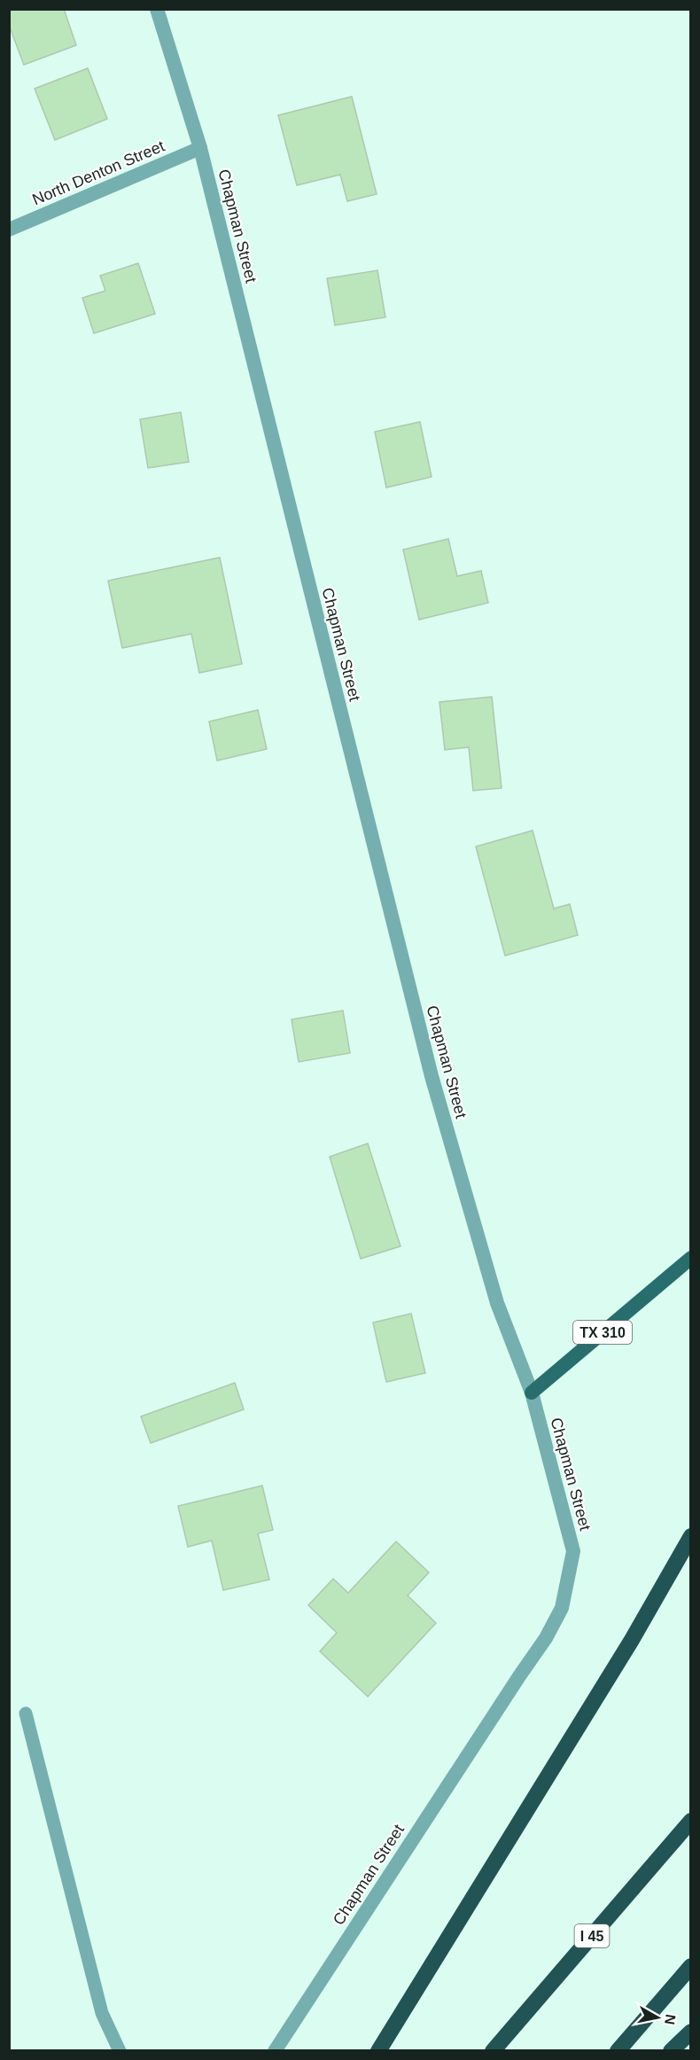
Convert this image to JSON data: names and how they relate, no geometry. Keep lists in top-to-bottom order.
{
  "streets": {
    "highway": ["I 45"],
    "main road": ["TX 310"],
    "street": ["North Denton Street", "Chapman Street"]
  },
  "crossings": [
    ["North Denton Street", "Chapman Street"],
    ["Chapman Street", "TX 310"]
  ],
  "north": "right"
}
